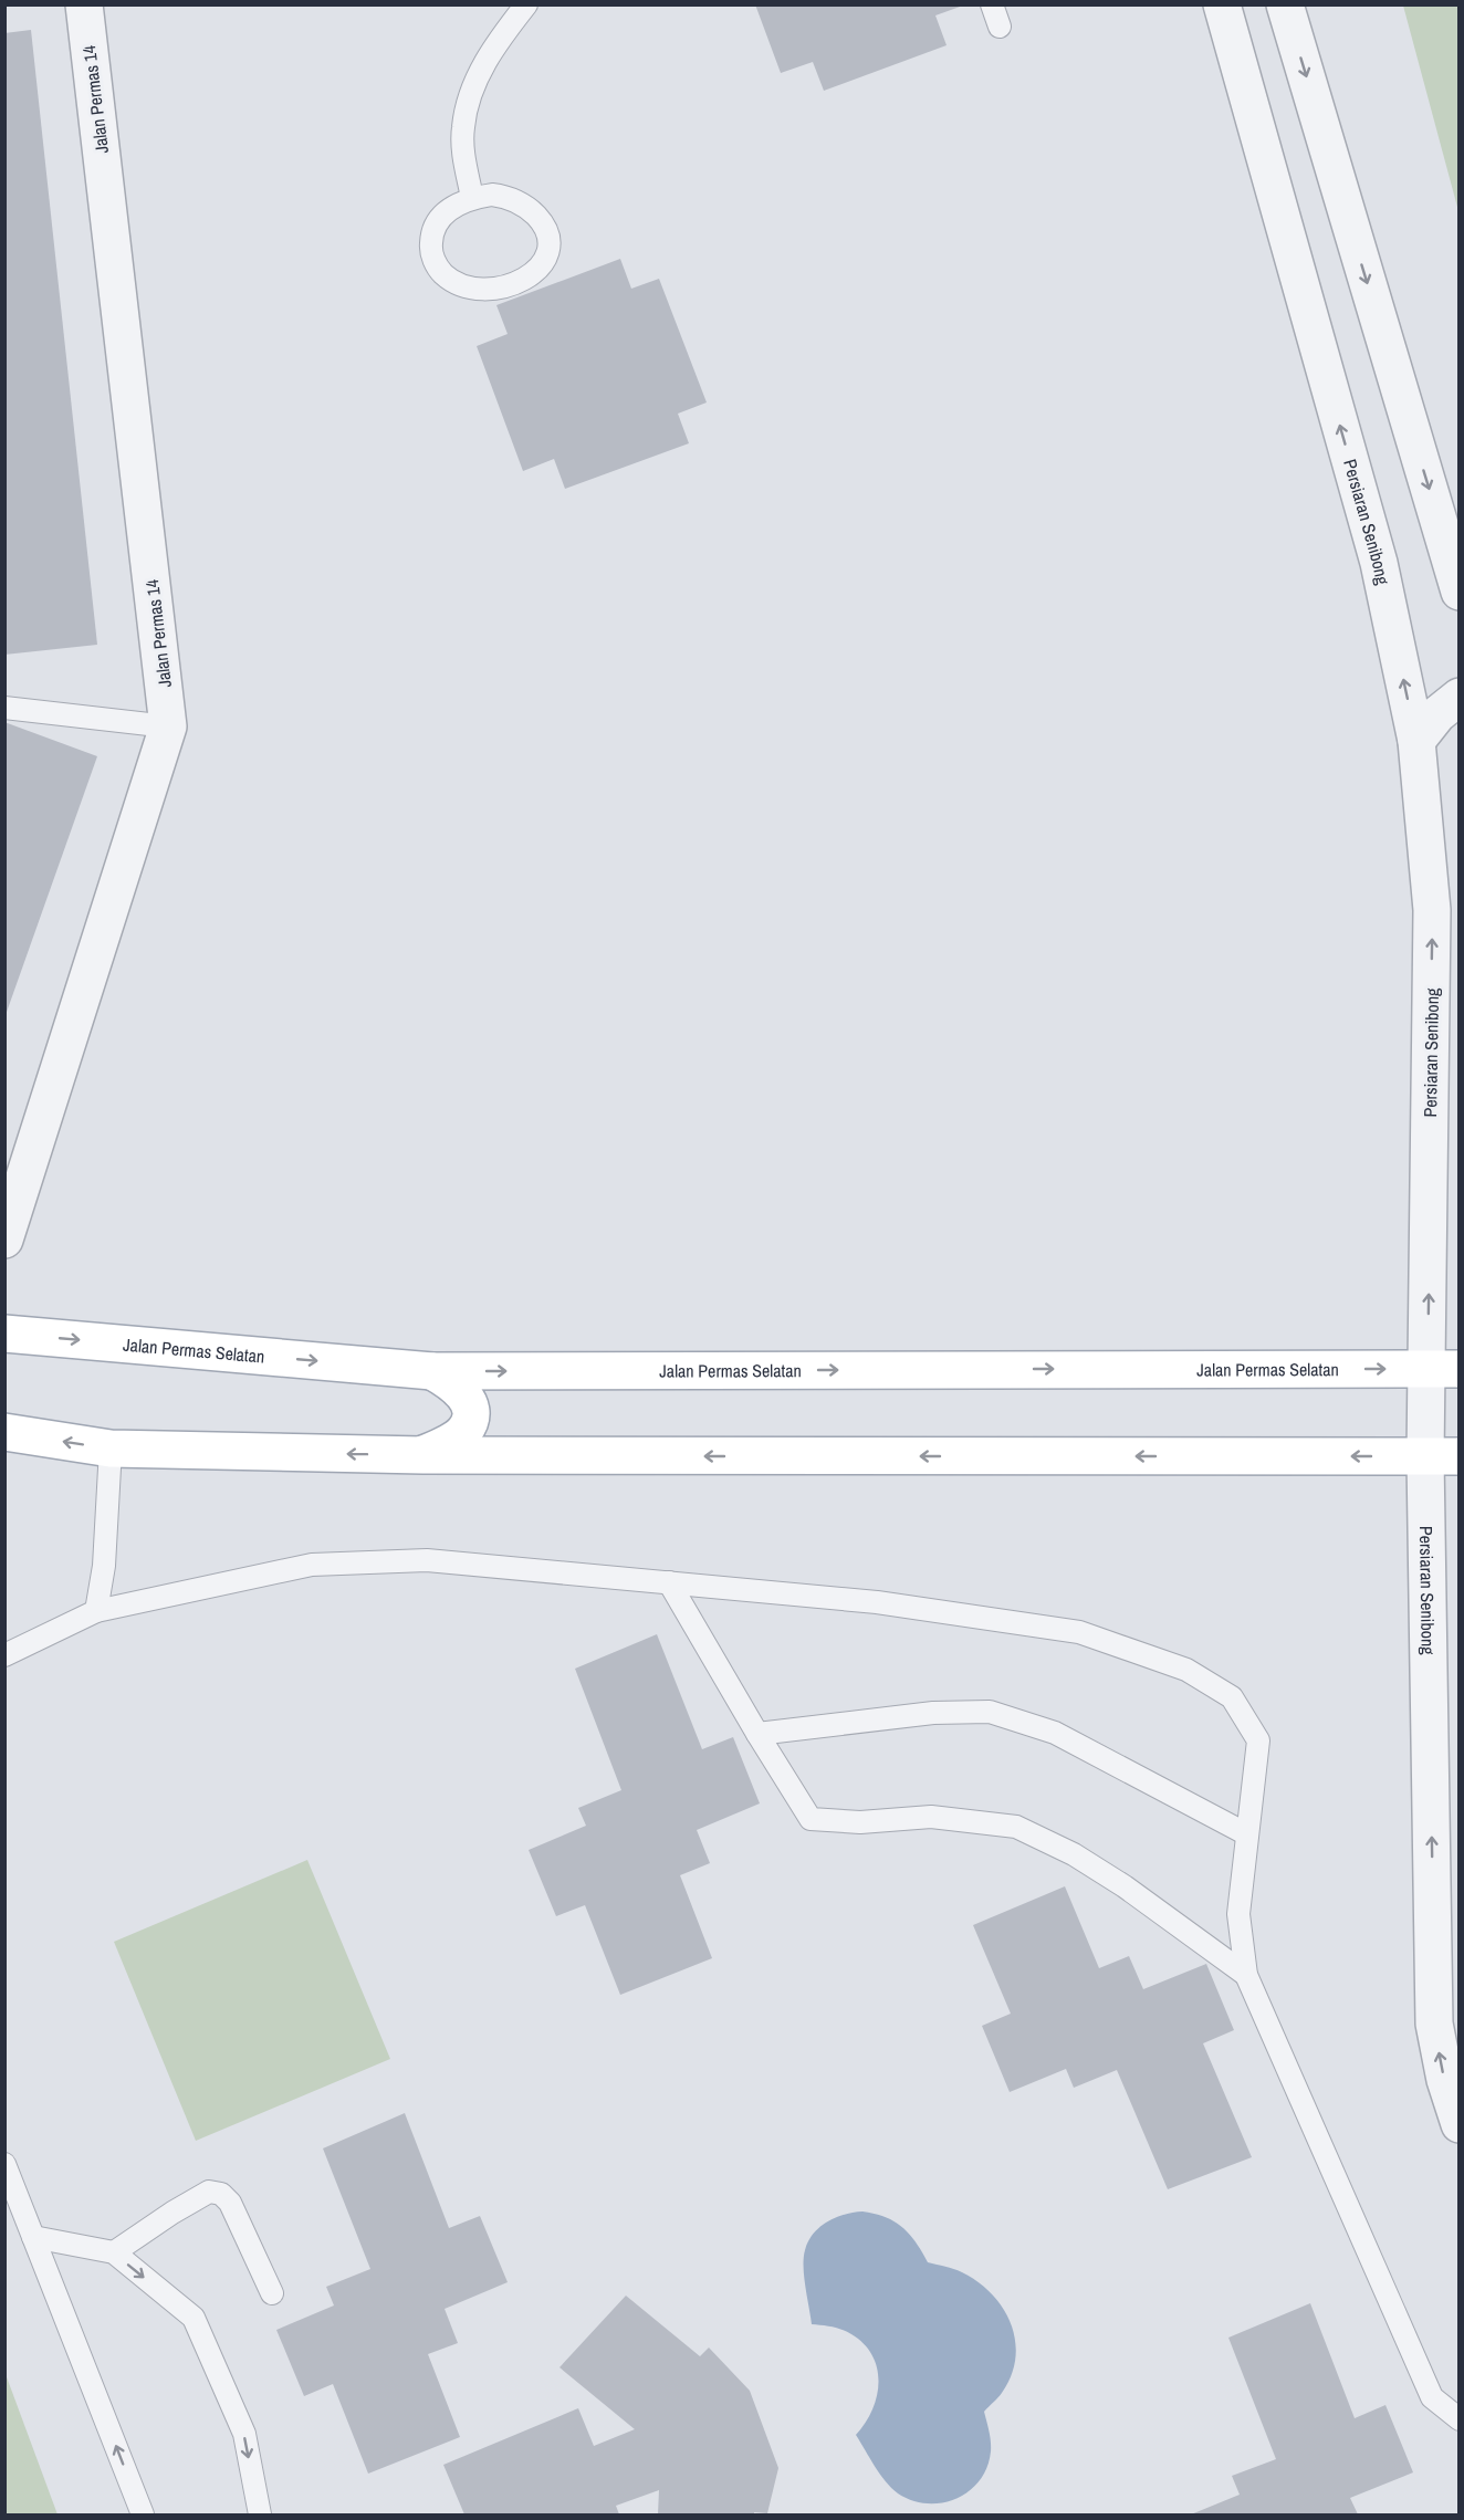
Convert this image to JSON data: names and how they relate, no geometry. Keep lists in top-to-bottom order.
{
  "streets": {
    "main road": ["Jalan Permas Selatan"],
    "street": ["Jalan Permas 14", "Persiaran Senibong"]
  },
  "crossings": [
    ["Persiaran Senibong", "Jalan Permas Selatan"]
  ],
  "one_way": ["Persiaran Senibong"]
}
